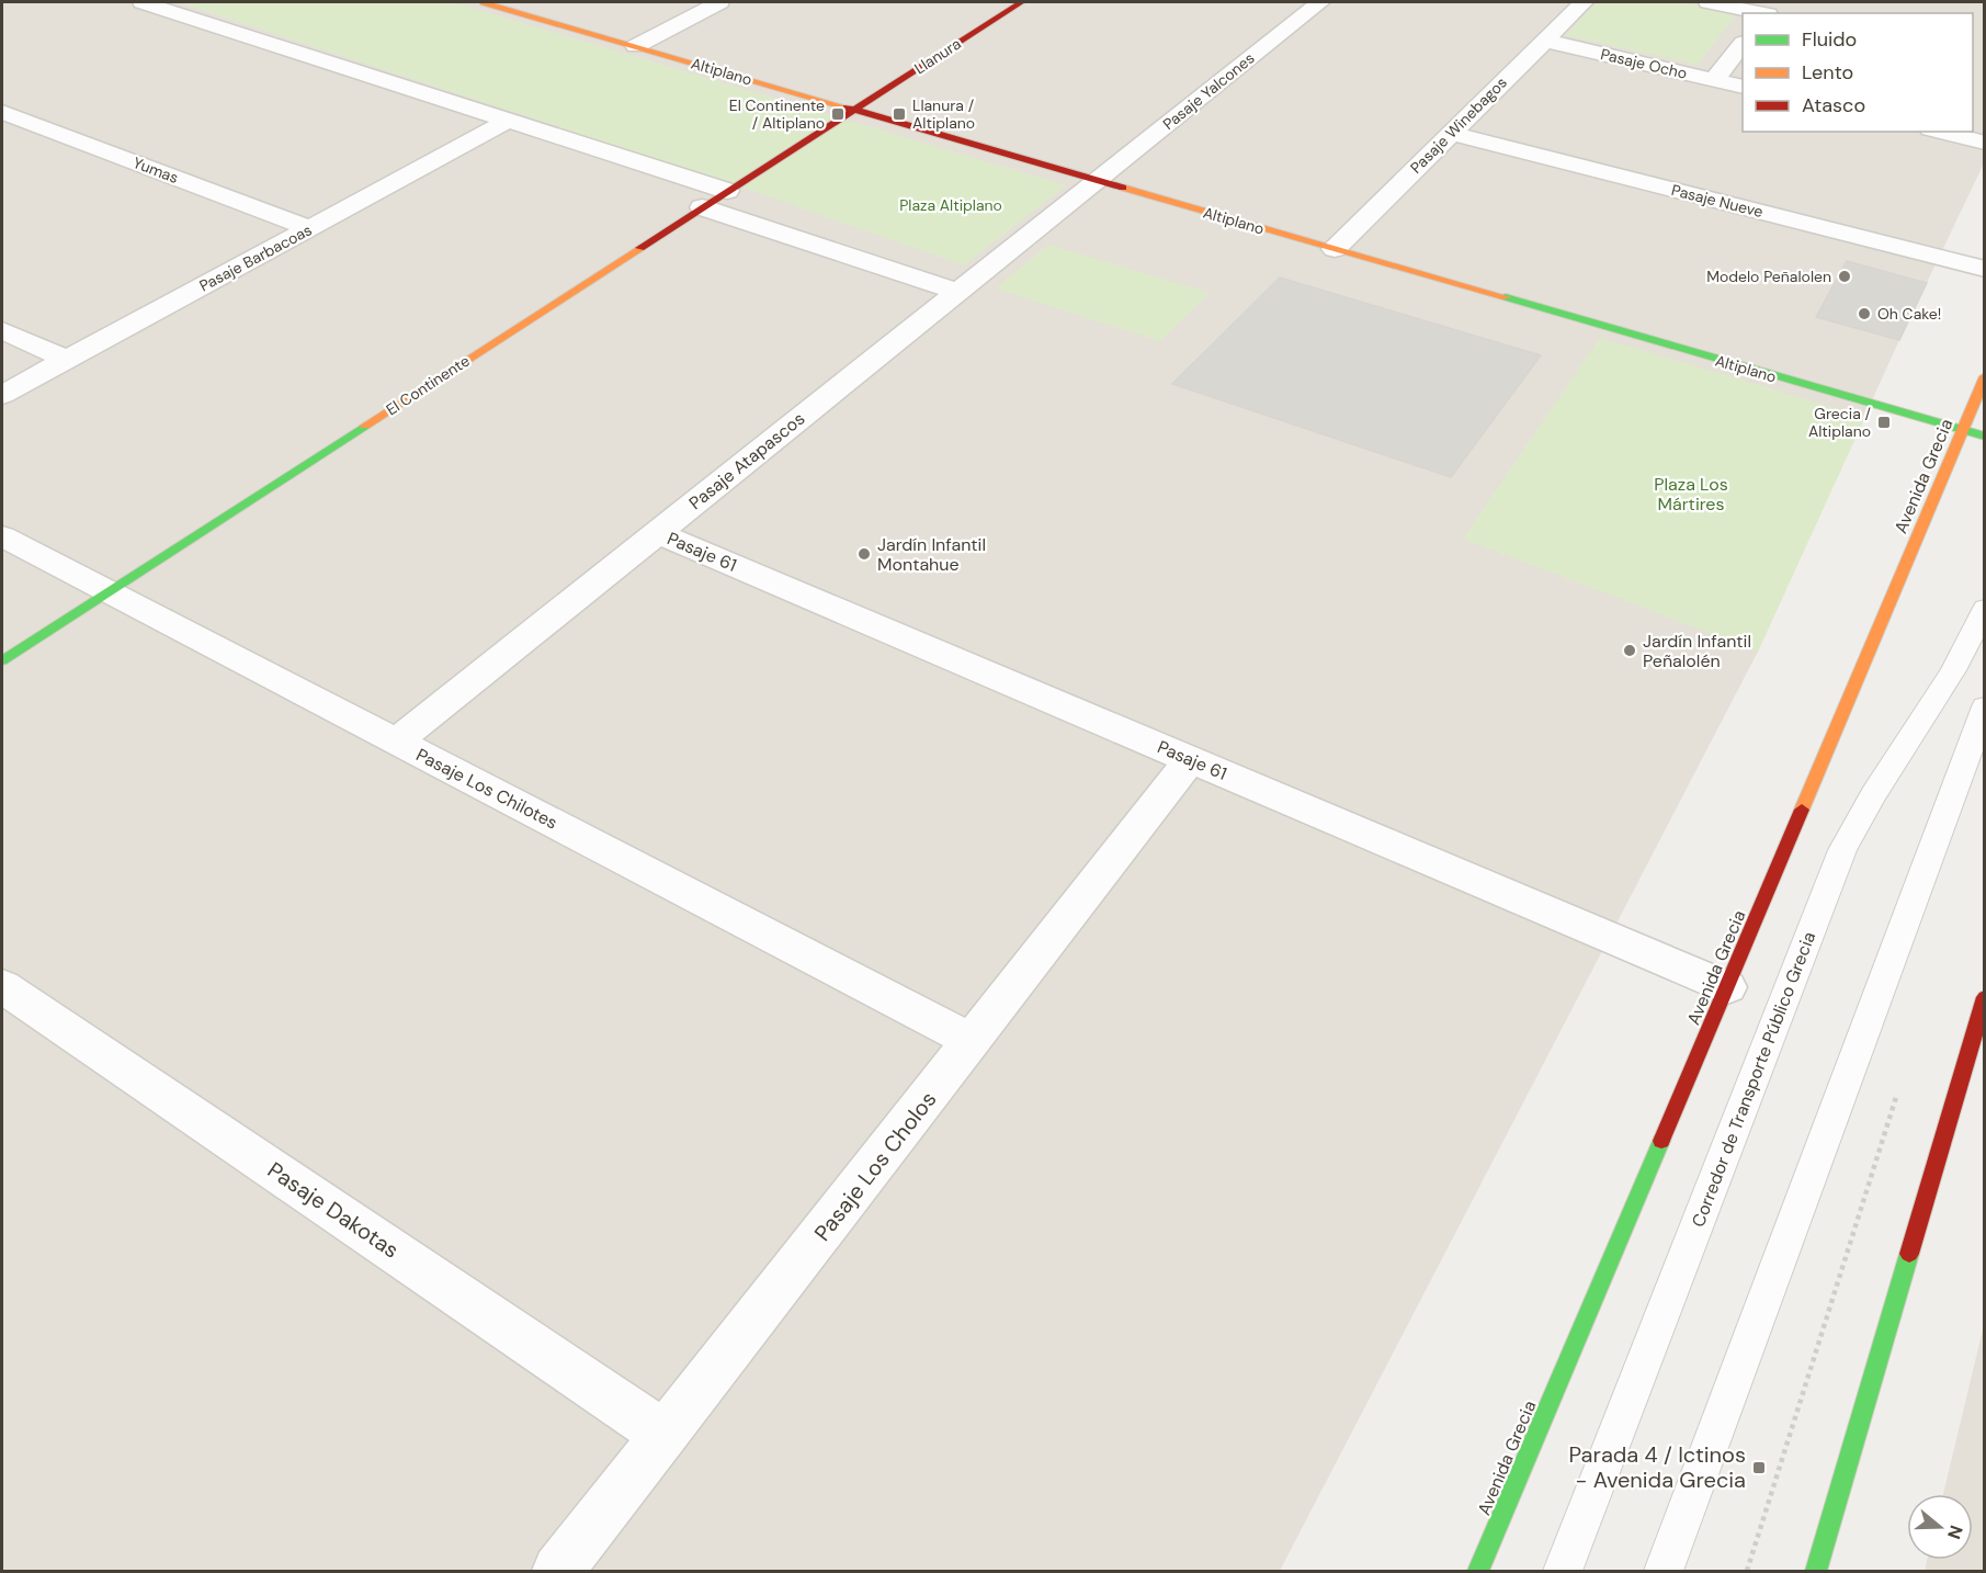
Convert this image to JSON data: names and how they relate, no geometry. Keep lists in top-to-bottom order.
{
  "streets": {
    "street": [
      "Llanura",
      "Pasaje Ocho",
      "Altiplano",
      "Pasaje Yalcones",
      "Pasaje Winebagos",
      "Yumas",
      "Pasaje Nueve",
      "Pasaje Barbacoas",
      "El Continente",
      "Pasaje Atapascos",
      "Avenida Grecia",
      "Pasaje 61",
      "Pasaje Los Chilotes",
      "Pasaje Los Cholos",
      "Pasaje Dakotas"
    ],
    "lane": ["Corredor de Transporte Público Grecia"]
  },
  "crossings": [
    ["Llanura", "Altiplano"],
    ["Llanura", "El Continente"],
    ["Pasaje Ocho", "Pasaje Winebagos"],
    ["Altiplano", "Pasaje Yalcones"],
    ["Altiplano", "Pasaje Winebagos"],
    ["Altiplano", "El Continente"],
    ["Altiplano", "Pasaje Atapascos"],
    ["Altiplano", "Avenida Grecia"],
    ["Pasaje Yalcones", "Pasaje Atapascos"],
    ["Pasaje Winebagos", "Pasaje Nueve"],
    ["Yumas", "Pasaje Barbacoas"],
    ["El Continente", "Pasaje Los Chilotes"],
    ["Pasaje Atapascos", "Pasaje 61"],
    ["Pasaje Atapascos", "Pasaje Los Chilotes"],
    ["Avenida Grecia", "Pasaje 61"],
    ["Pasaje 61", "Pasaje Los Cholos"],
    ["Pasaje Los Chilotes", "Pasaje Los Cholos"],
    ["Pasaje Los Cholos", "Pasaje Dakotas"]
  ],
  "parks": ["Plaza Altiplano", "Plaza Los Mártires"],
  "places": {
    "transit": [
      "El Continente / Altiplano",
      "Llanura / Altiplano",
      "Grecia / Altiplano",
      "Parada 4 / Ictinos - Avenida Grecia"
    ],
    "other": [
      "Modelo Peñalolen",
      "Oh Cake!",
      "Jardín Infantil Montahue",
      "Jardín Infantil Peñalolén"
    ]
  },
  "legend": ["Fluido", "Lento", "Atasco"],
  "north": "right"
}
